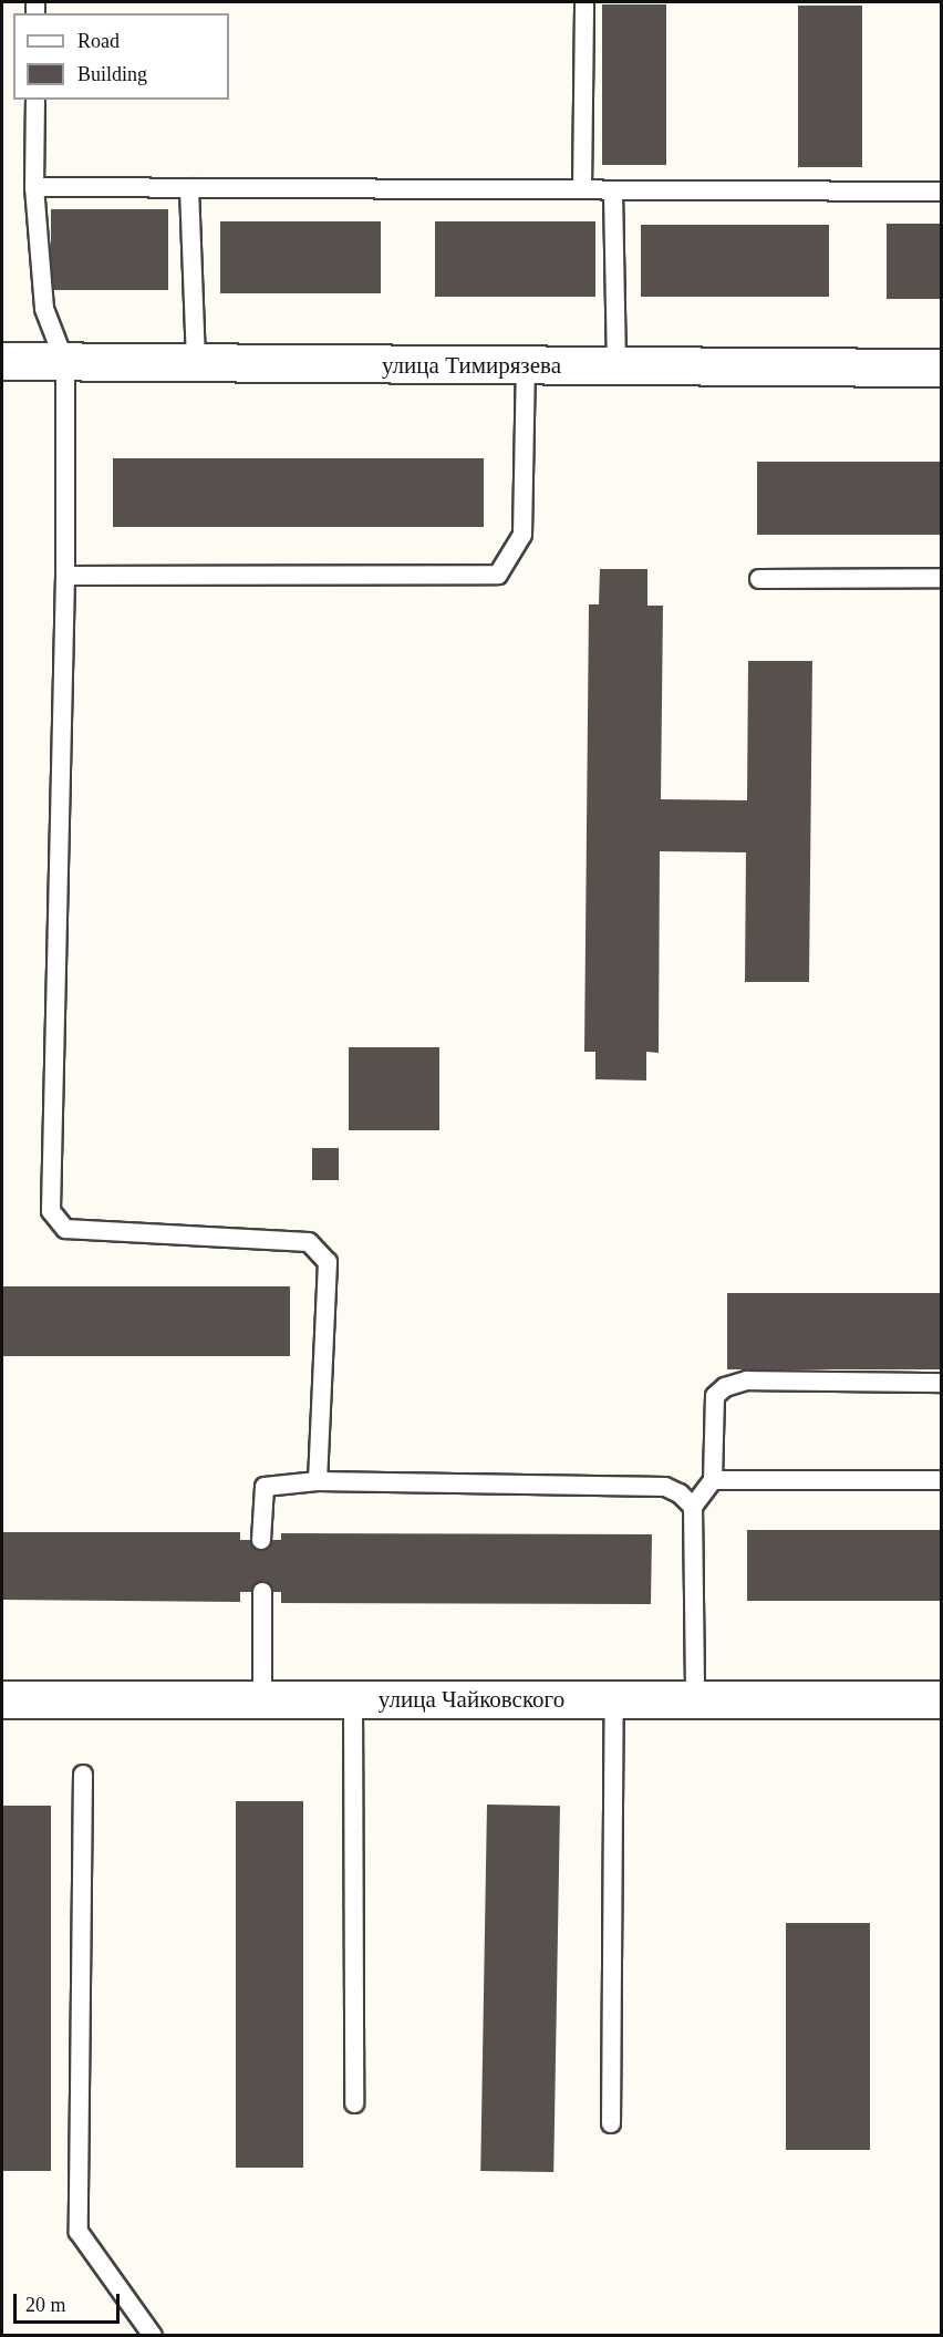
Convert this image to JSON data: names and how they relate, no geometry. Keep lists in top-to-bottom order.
{
  "streets": {
    "street": ["улица Тимирязева", "улица Чайковского"]
  },
  "legend": ["Road", "Building"],
  "scale_bar": "20 m"
}
